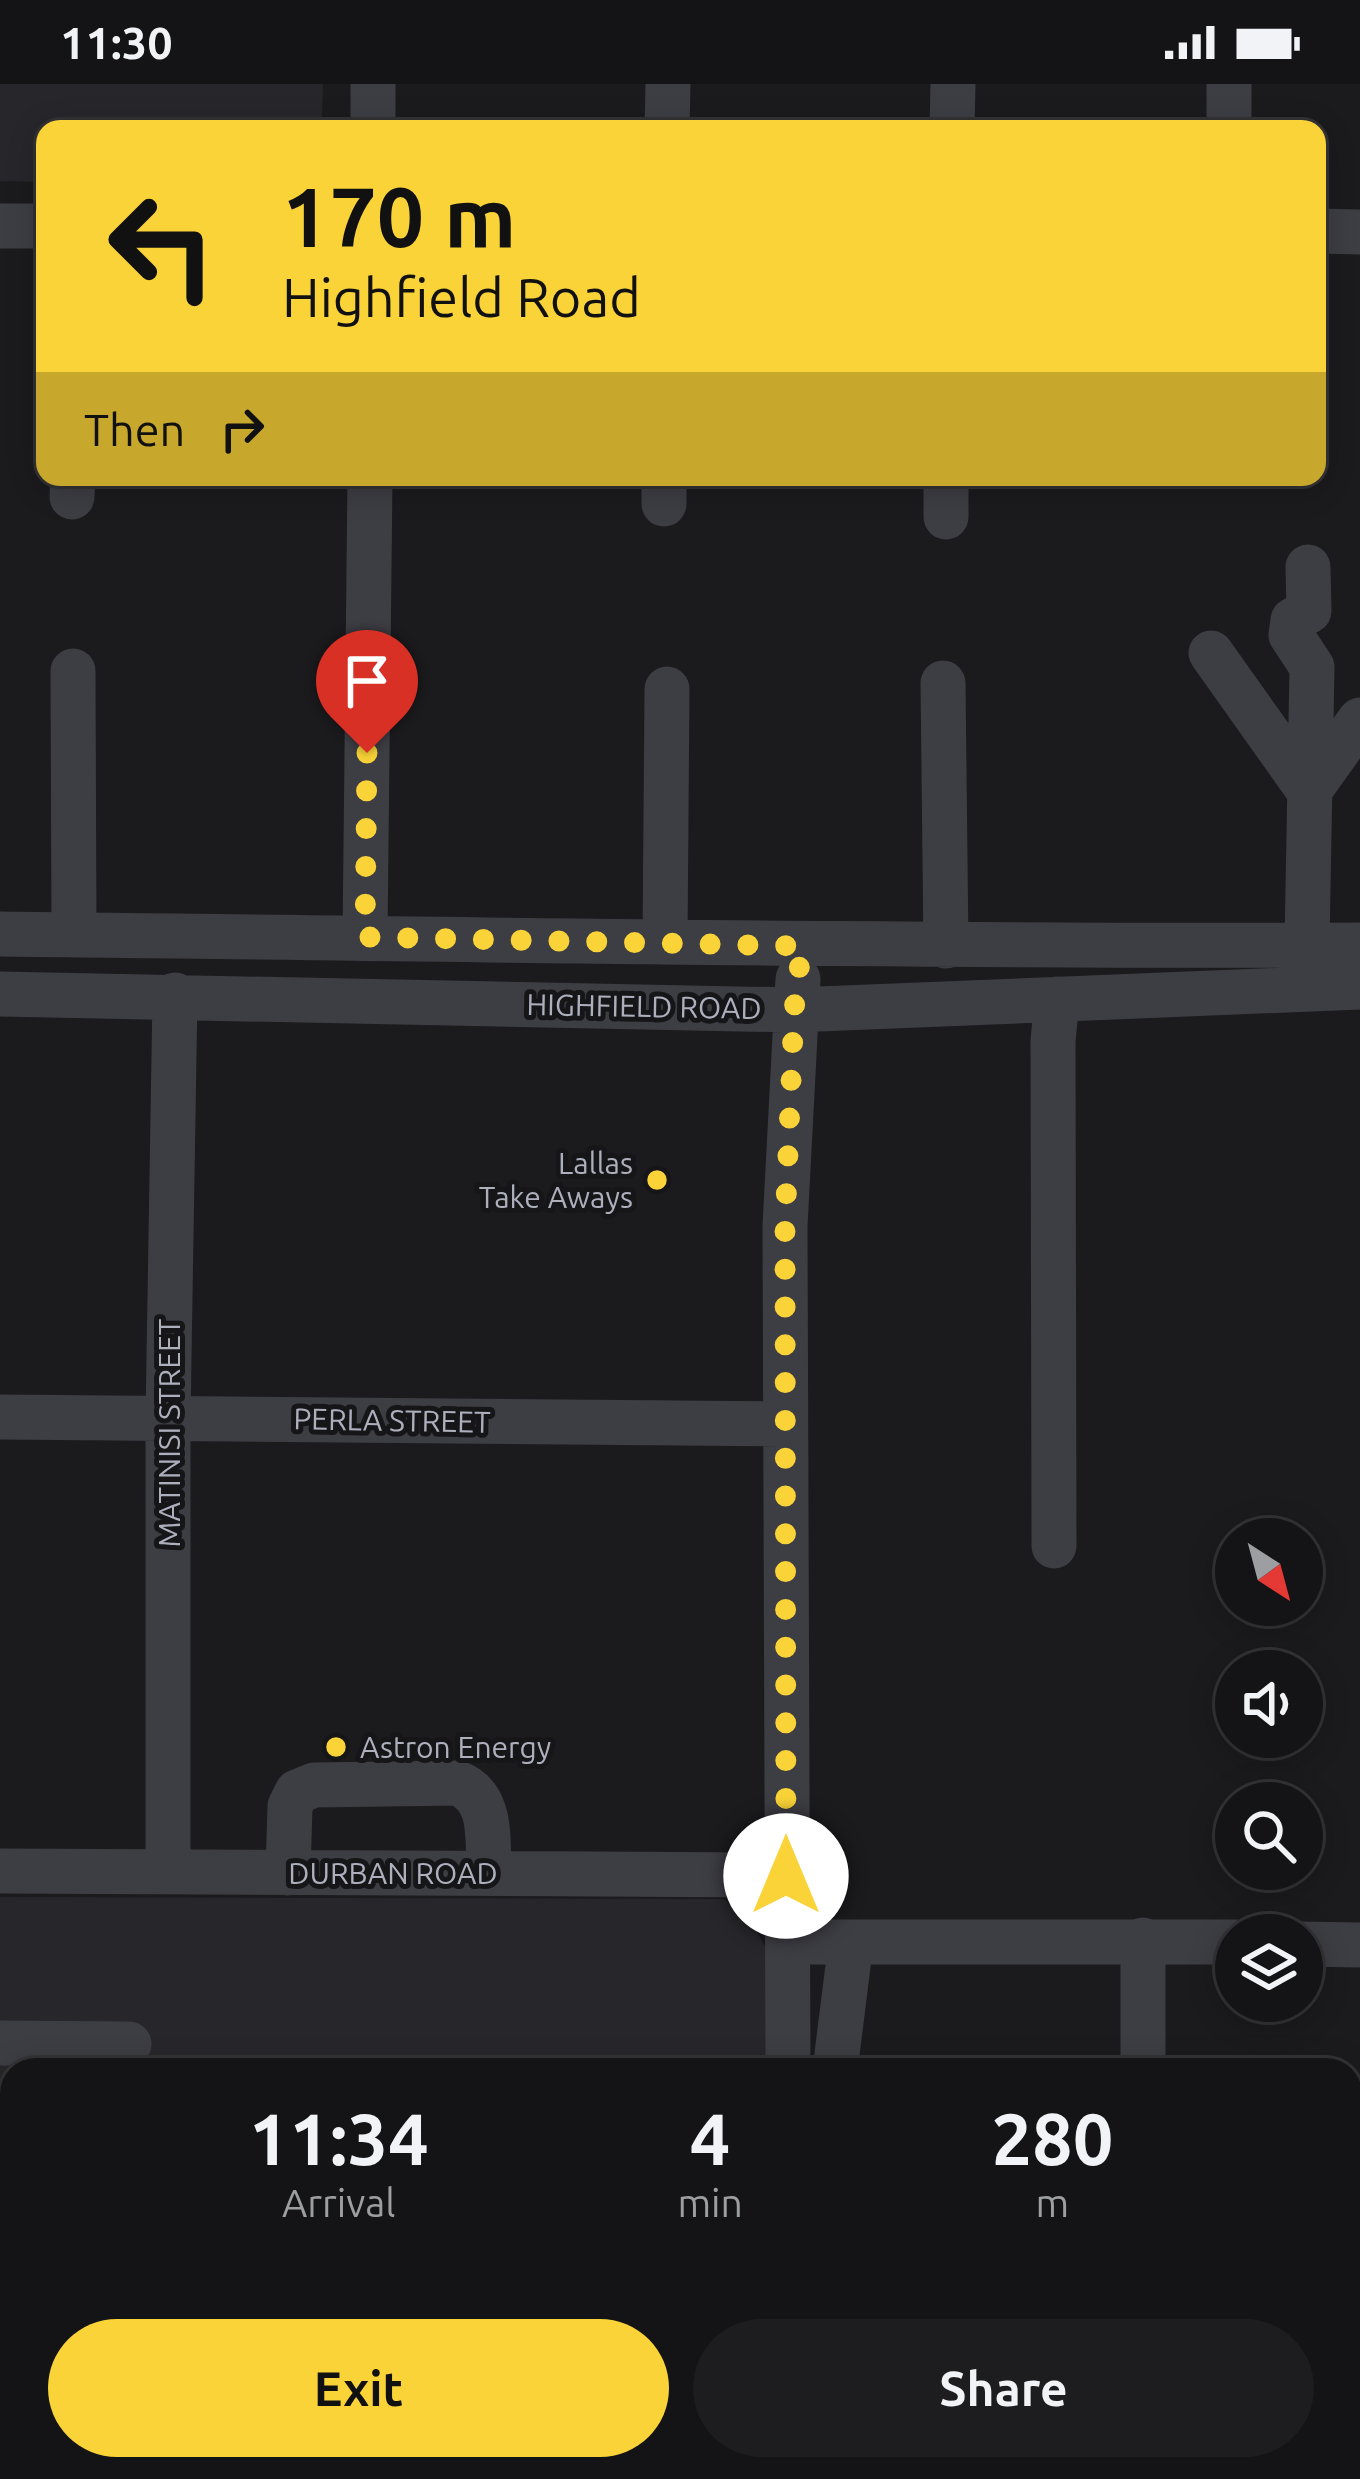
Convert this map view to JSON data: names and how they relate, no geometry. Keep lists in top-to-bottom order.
{
  "streets": {
    "street": [
      "HIGHFIELD ROAD",
      "PERLA STREET",
      "MATINISI STREET",
      "DURBAN ROAD"
    ]
  },
  "crossings": [
    ["HIGHFIELD ROAD", "MATINISI STREET"],
    ["PERLA STREET", "MATINISI STREET"],
    ["MATINISI STREET", "DURBAN ROAD"]
  ],
  "places": ["Lallas Take Aways", "Astron Energy"],
  "north": "bottom right",
  "page": {
    "status": "11:30",
    "turn": ["170 m", "Highfield Road"],
    "then": "Then",
    "eta": [
      "11:34",
      "Arrival",
      "4",
      "min",
      "280",
      "m"
    ],
    "buttons": ["Exit", "Share"]
  }
}
